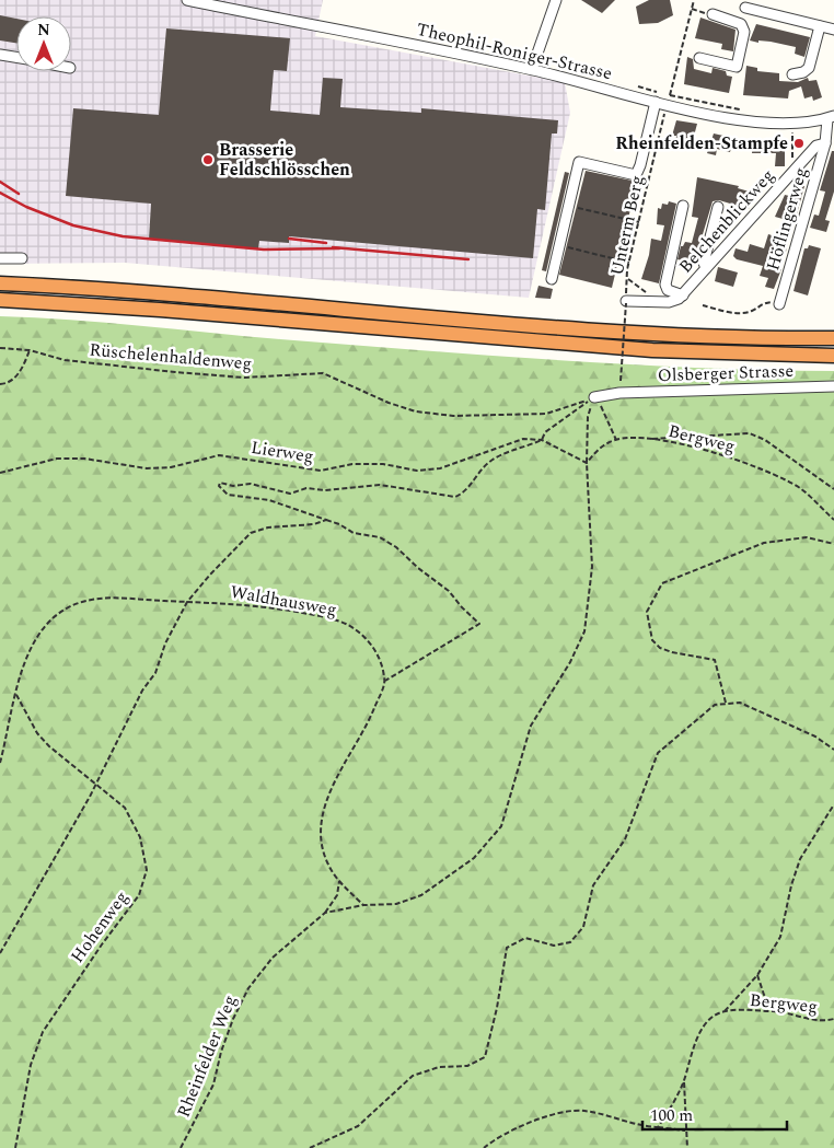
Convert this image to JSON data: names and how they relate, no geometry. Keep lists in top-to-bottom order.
{
  "streets": {
    "street": [
      "Theophil-Roniger-Strasse",
      "Höflingerweg",
      "Belchenblickweg",
      "Olsberger Strasse"
    ],
    "path": [
      "Unterm Berg",
      "Rüschelenhaldenweg",
      "Bergweg",
      "Lierweg",
      "Waldhausweg",
      "Hohenweg",
      "Rheinfelder Weg"
    ]
  },
  "crossings": [
    ["Theophil-Roniger-Strasse", "Unterm Berg"],
    ["Höflingerweg", "Belchenblickweg"],
    ["Rüschelenhaldenweg", "Olsberger Strasse"],
    ["Rüschelenhaldenweg", "Rheinfelder Weg"],
    ["Olsberger Strasse", "Rheinfelder Weg"],
    ["Bergweg", "Rheinfelder Weg"],
    ["Waldhausweg", "Hohenweg"]
  ],
  "places": ["Rheinfelden-Stampfe", "Brasserie Feldschlösschen"],
  "scale_bar": "100 m",
  "north": "top"
}
